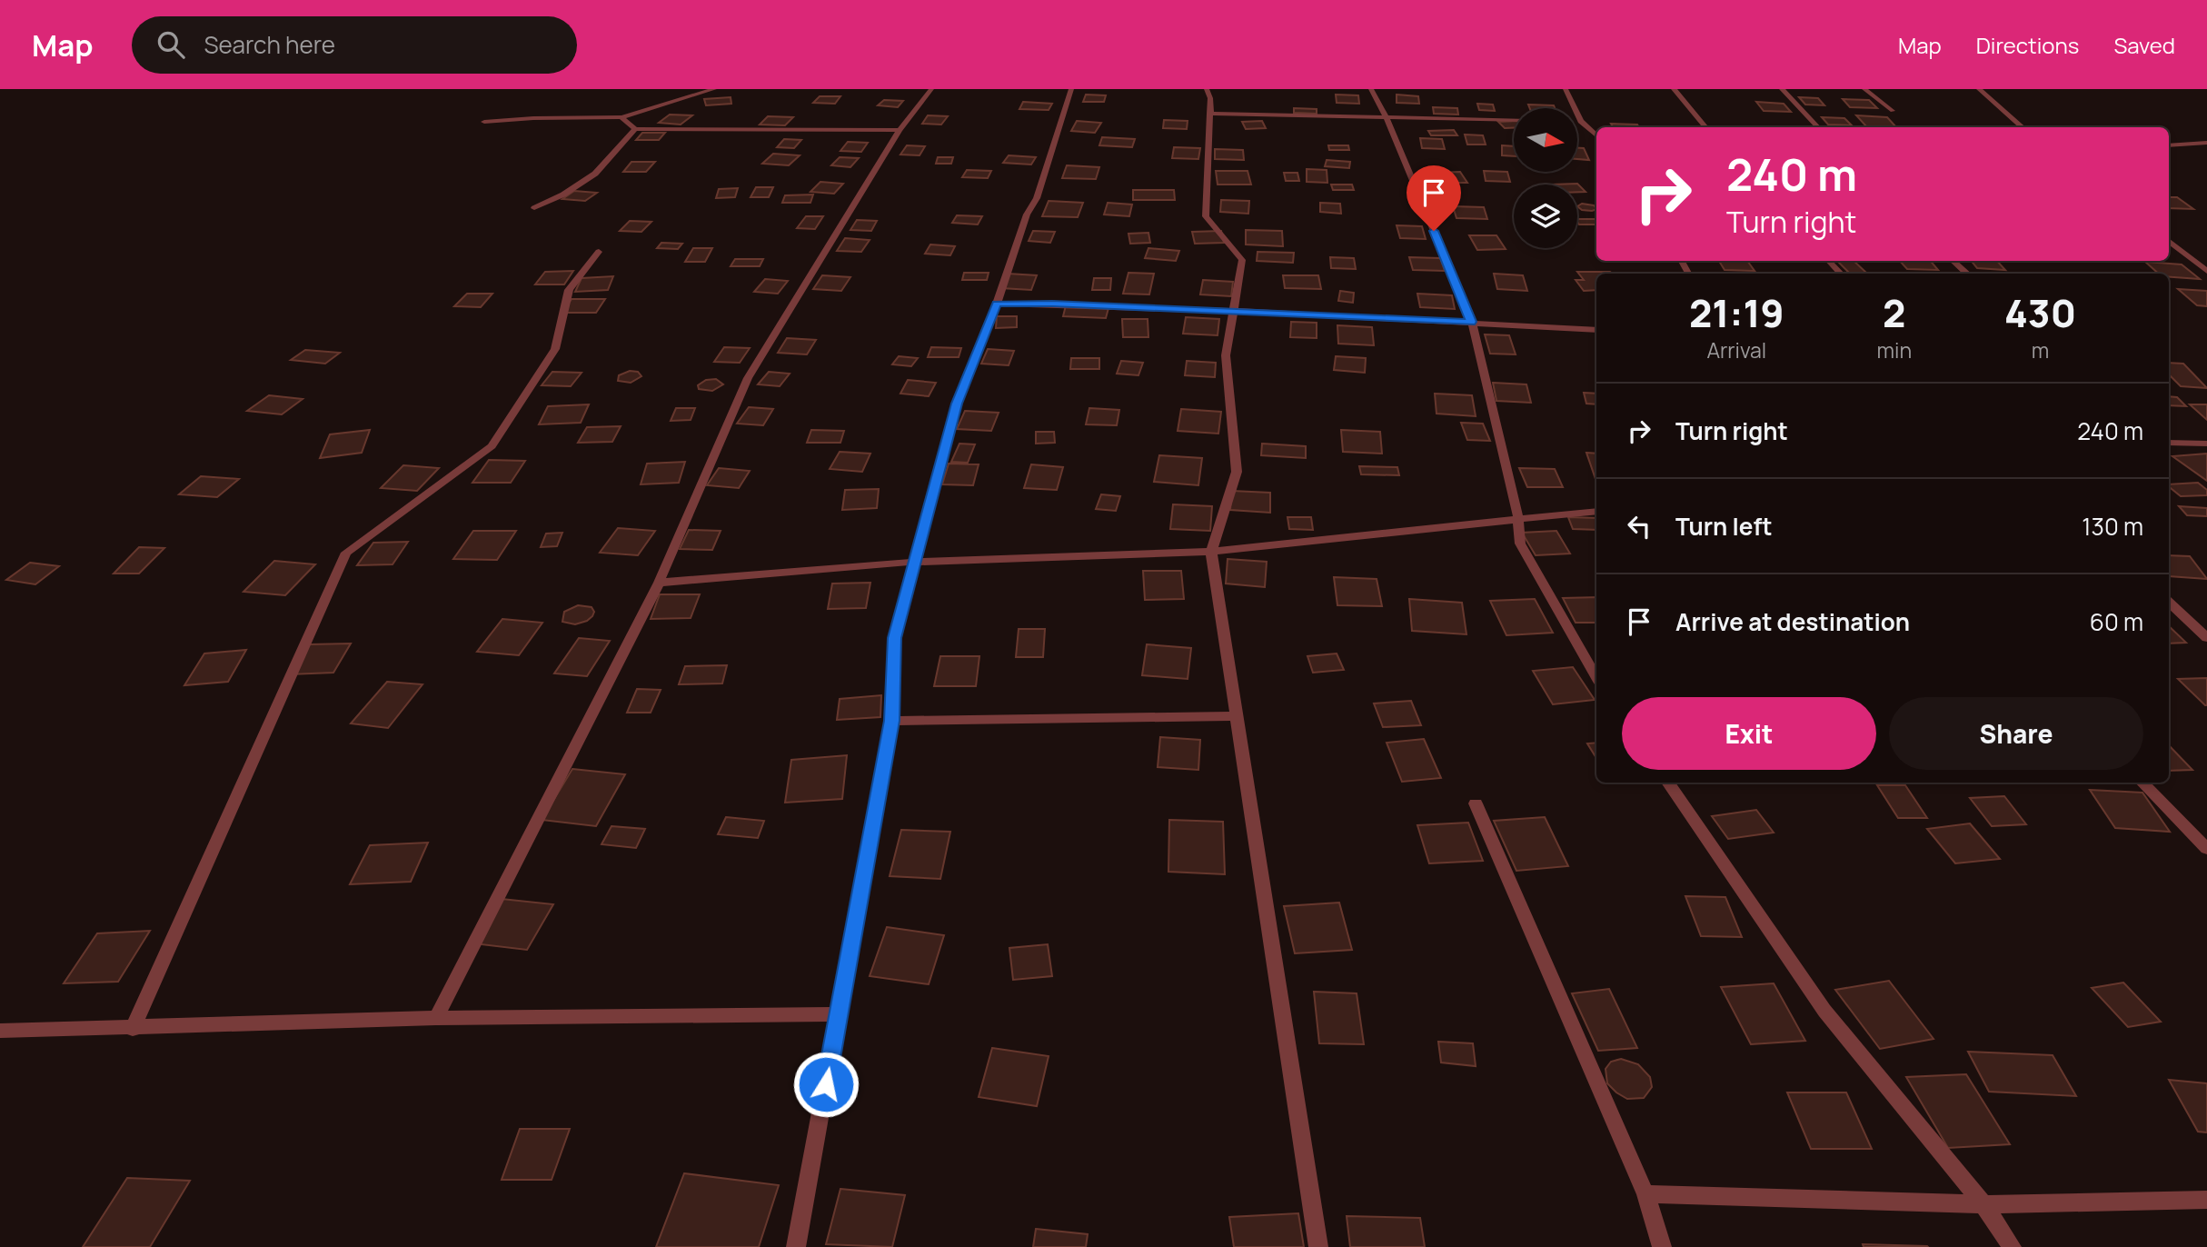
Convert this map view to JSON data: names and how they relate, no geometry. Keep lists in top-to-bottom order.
{
  "north": "right",
  "page": {
    "header": "Map",
    "search": "Search here",
    "nav": ["Map", "Directions", "Saved"],
    "turn": ["240 m", "Turn right"],
    "eta": [
      "21:19",
      "Arrival",
      "2",
      "min",
      "430",
      "m"
    ],
    "list": [
      {
        "name": "Turn right",
        "value": "240 m"
      },
      {
        "name": "Turn left",
        "value": "130 m"
      },
      {
        "name": "Arrive at destination",
        "value": "60 m"
      }
    ],
    "buttons": ["Exit", "Share"]
  }
}
